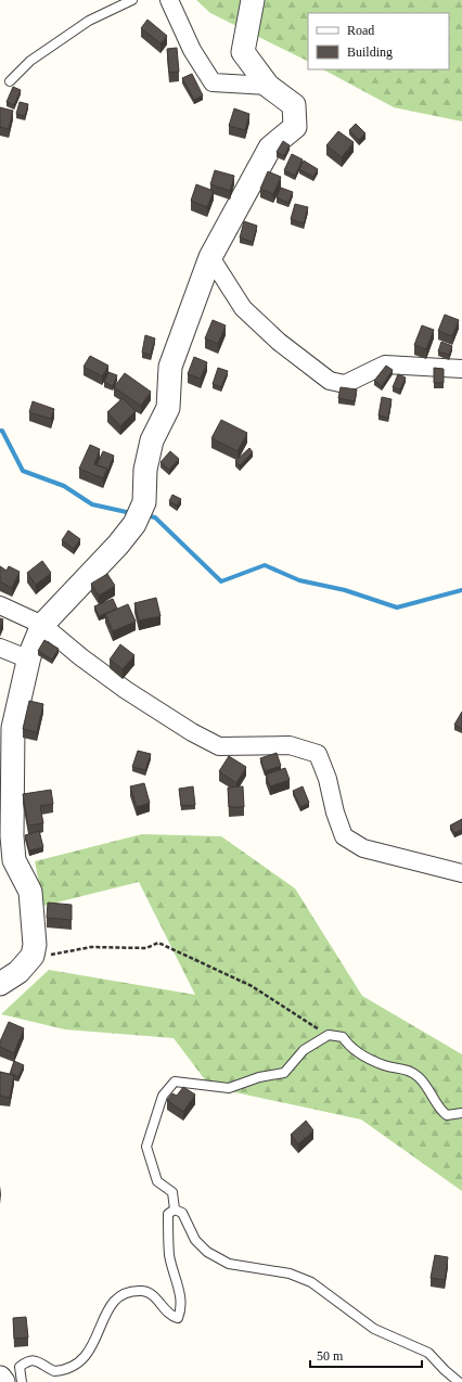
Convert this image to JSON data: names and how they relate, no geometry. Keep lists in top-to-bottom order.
{
  "legend": ["Road", "Building"],
  "scale_bar": "50 m"
}
